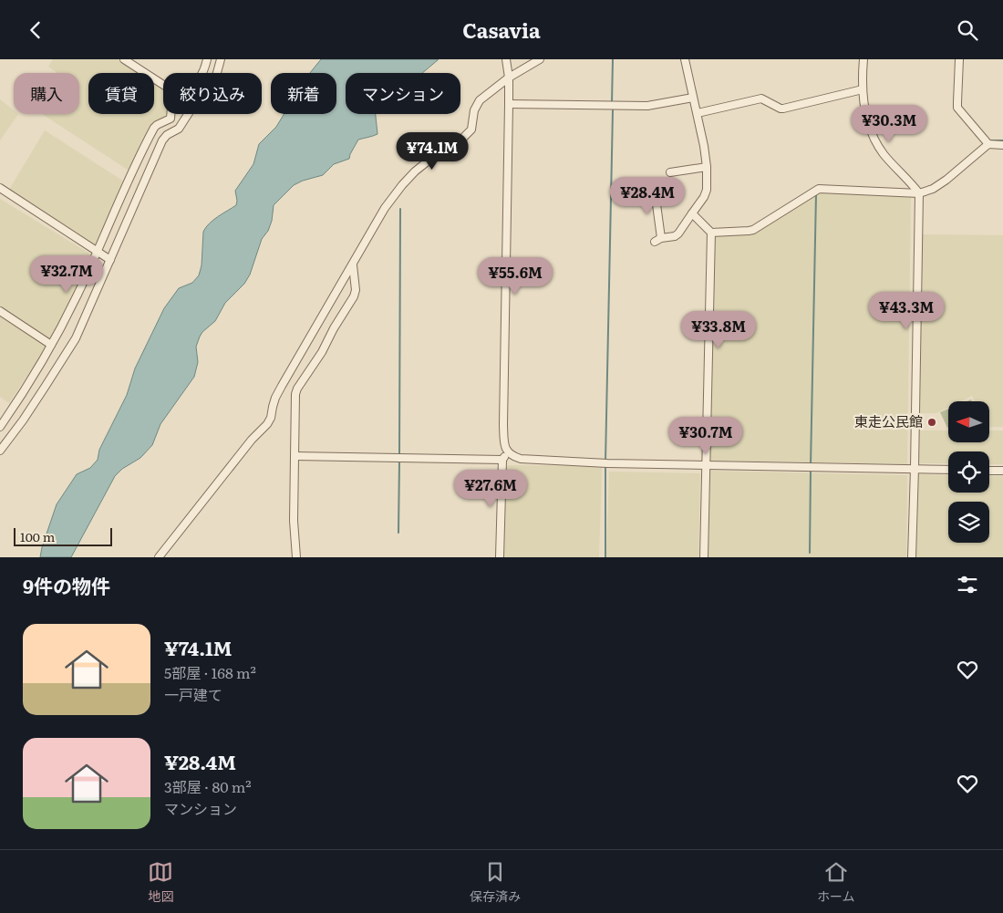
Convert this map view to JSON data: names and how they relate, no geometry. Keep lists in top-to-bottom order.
{
  "places": ["東走公民館"],
  "scale_bar": "100 m",
  "north": "left",
  "page": {
    "header": "Casavia",
    "chip": [
      "購入",
      "賃貸",
      "絞り込み",
      "新着",
      "マンション"
    ],
    "price": [
      "¥30.3M",
      "¥74.1M",
      "¥28.4M",
      "¥32.7M",
      "¥55.6M",
      "¥43.3M",
      "¥33.8M",
      "¥30.7M",
      "¥27.6M"
    ],
    "scale": "100 m",
    "heading": "9件の物件",
    "list": [
      {
        "name": "¥74.1M",
        "note": "5部屋 · 168 m² · 一戸建て"
      },
      {
        "name": "¥28.4M",
        "note": "3部屋 · 80 m² · マンション"
      }
    ],
    "tabs": ["地図", "保存済み", "ホーム"]
  }
}
